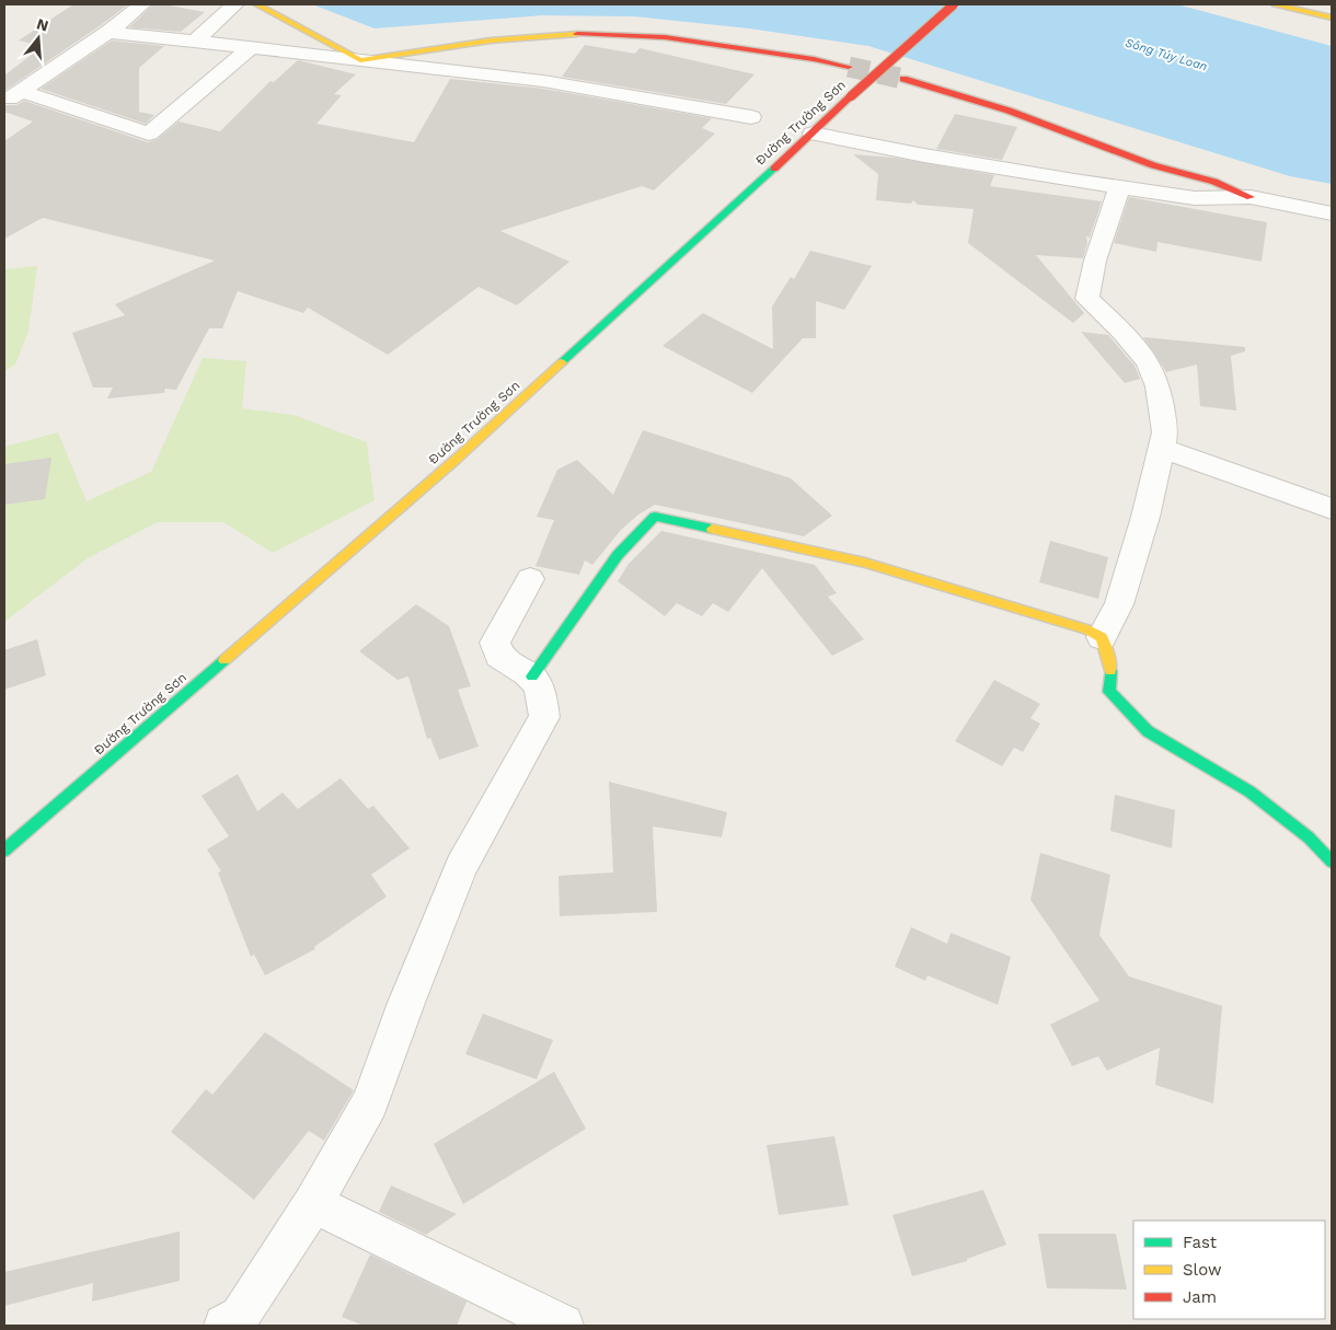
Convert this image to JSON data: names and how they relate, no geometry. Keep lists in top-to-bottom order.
{
  "streets": {
    "main road": ["Đường Trường Sơn"]
  },
  "water": ["Sông Túy Loan"],
  "legend": ["Fast", "Slow", "Jam"],
  "north": "top"
}
